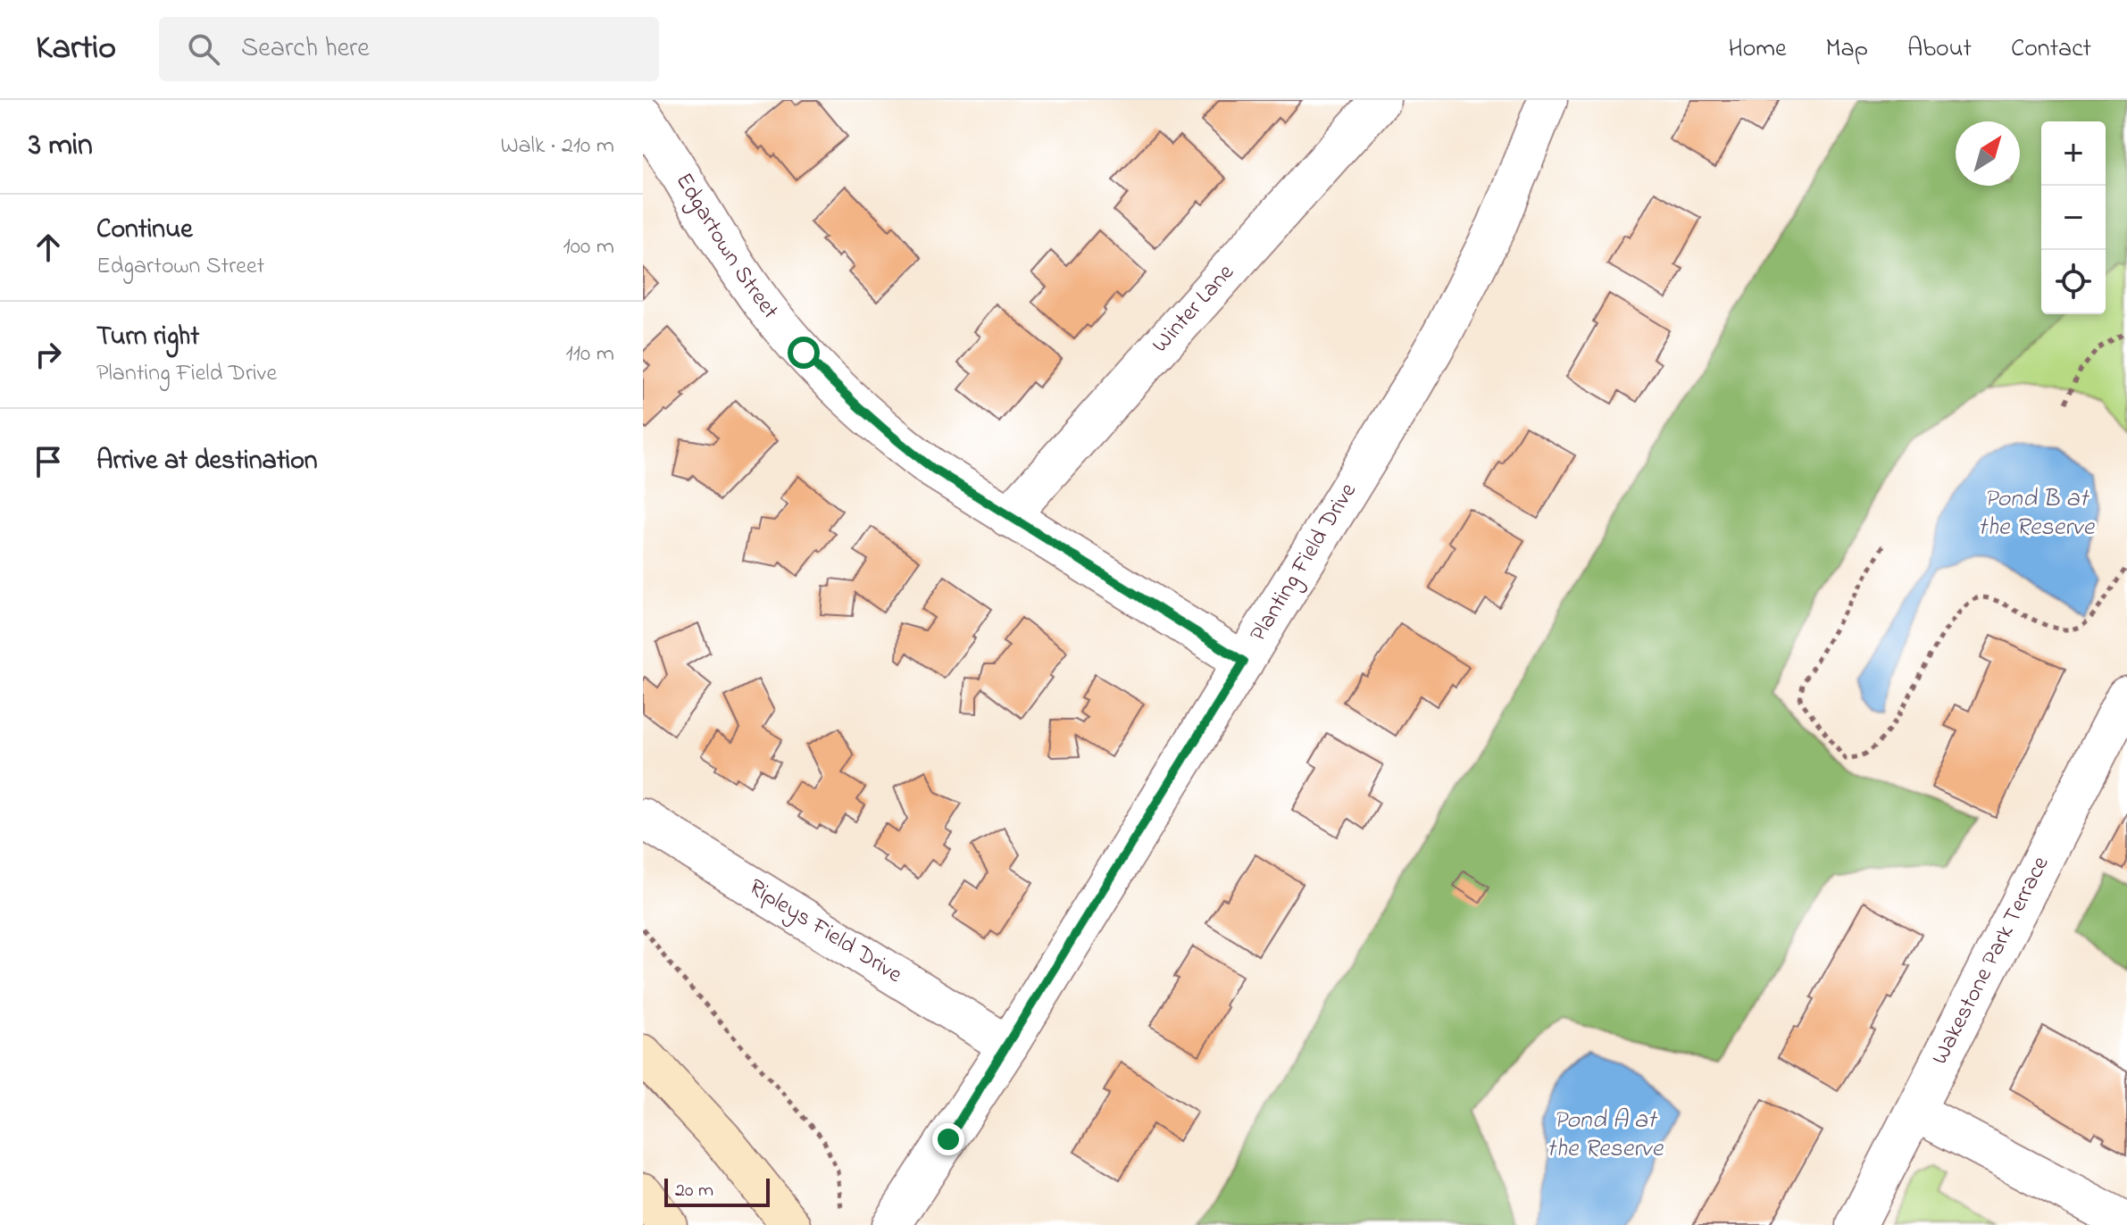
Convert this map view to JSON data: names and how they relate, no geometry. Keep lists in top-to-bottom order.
{
  "streets": {
    "street": [
      "Edgartown Street",
      "Winter Lane",
      "Planting Field Drive",
      "Ripleys Field Drive",
      "Wakestone Park Terrace"
    ]
  },
  "crossings": [
    ["Edgartown Street", "Winter Lane"],
    ["Edgartown Street", "Planting Field Drive"],
    ["Planting Field Drive", "Ripleys Field Drive"]
  ],
  "water": ["Pond B at the Reserve", "Pond A at the Reserve"],
  "scale_bar": "20 m",
  "north": "top right",
  "page": {
    "header": "Kartio",
    "search": "Search here",
    "nav": [
      "Home",
      "Map",
      "About",
      "Contact"
    ],
    "heading": ["3 min", "Walk · 210 m"],
    "map_buttons": ["+", "−"],
    "list": [
      ["Continue", "Edgartown Street", "100 m"],
      ["Turn right", "Planting Field Drive", "110 m"],
      "Arrive at destination"
    ],
    "scale": "20 m"
  }
}
